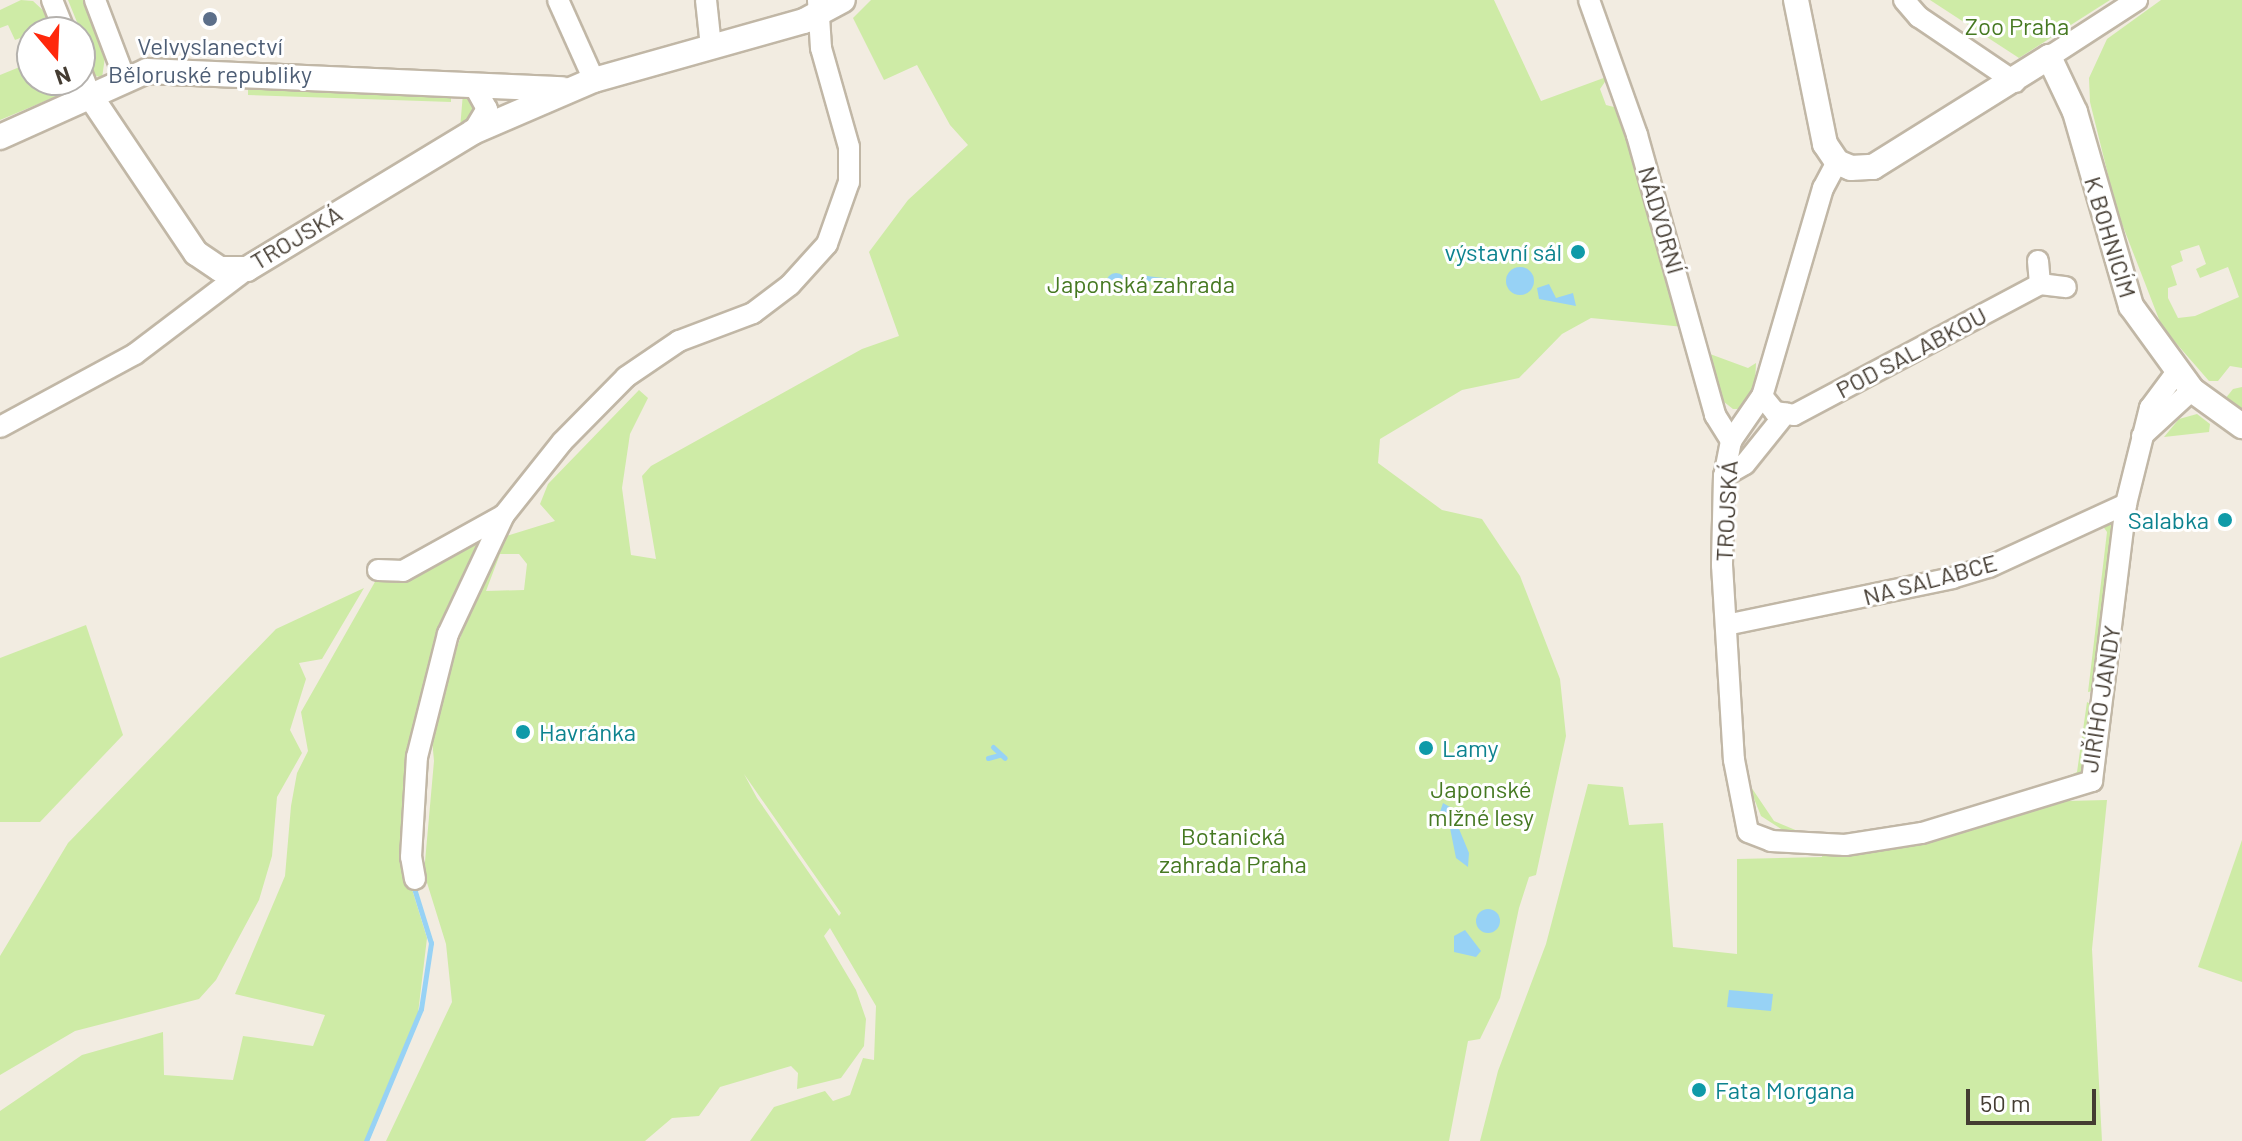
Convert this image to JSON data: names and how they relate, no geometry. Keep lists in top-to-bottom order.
{
  "streets": {
    "street": [
      "NÁDVORNÍ",
      "TROJSKÁ",
      "K BOHNICÍM",
      "POD SALABKOU",
      "NA SALABCE",
      "JIŘÍHO JANDY"
    ]
  },
  "crossings": [
    ["NÁDVORNÍ", "TROJSKÁ"],
    ["TROJSKÁ", "NA SALABCE"],
    ["TROJSKÁ", "JIŘÍHO JANDY"],
    ["K BOHNICÍM", "JIŘÍHO JANDY"],
    ["NA SALABCE", "JIŘÍHO JANDY"]
  ],
  "parks": [
    "Zoo Praha",
    "Japonská zahrada",
    "Japonské mlžné lesy",
    "Botanická zahrada Praha"
  ],
  "places": [
    "Velvyslanectví Běloruské republiky",
    "výstavní sál",
    "Salabka",
    "Havránka",
    "Lamy",
    "Fata Morgana"
  ],
  "scale_bar": "50 m",
  "north": "bottom"
}
